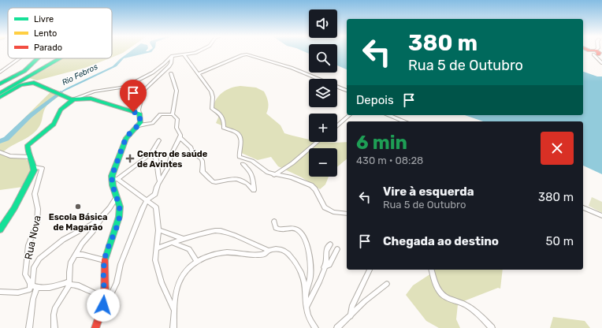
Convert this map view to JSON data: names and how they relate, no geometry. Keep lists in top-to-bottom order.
{
  "streets": {
    "street": ["Rua Nova"]
  },
  "water": ["Rio Febros"],
  "places": {
    "health": ["Centro de saúde de Avintes"],
    "other": ["Escola Básica de Magarão"]
  },
  "legend": ["Livre", "Lento", "Parado"],
  "page": {
    "map_buttons": ["+", "−"],
    "turn": ["380 m", "Rua 5 de Outubro"],
    "then": "Depois",
    "heading": ["6 min", "430 m · 08:28"],
    "list": [
      {
        "name": "Vire à esquerda",
        "note": "Rua 5 de Outubro",
        "value": "380 m"
      },
      {
        "name": "Chegada ao destino",
        "value": "50 m"
      }
    ]
  }
}
